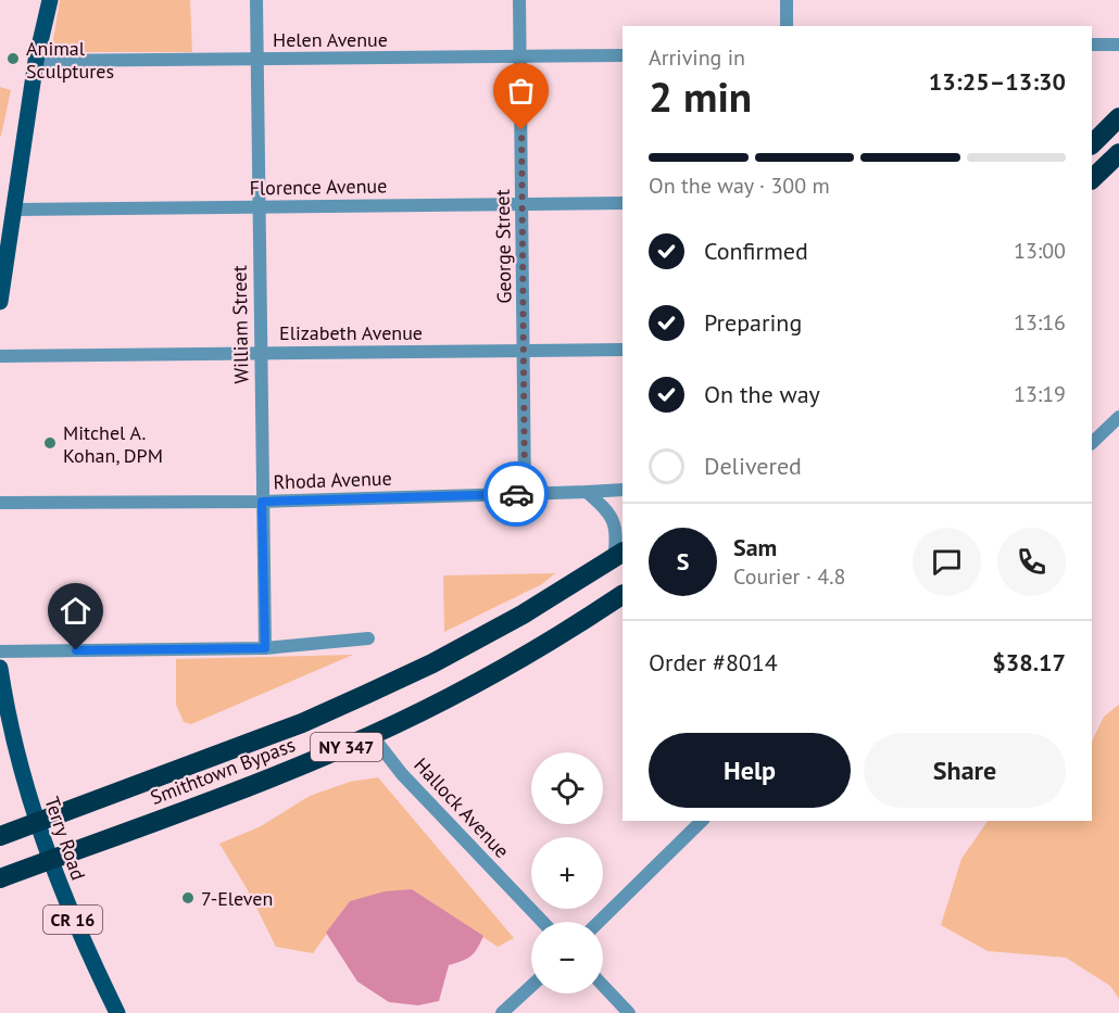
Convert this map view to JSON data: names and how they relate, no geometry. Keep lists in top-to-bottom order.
{
  "streets": {
    "highway": ["NY 347", "Smithtown Bypass"],
    "main road": ["Terry Road", "CR 16"],
    "street": [
      "Helen Avenue",
      "Florence Avenue",
      "George Street",
      "William Street",
      "Elizabeth Avenue",
      "Rhoda Avenue",
      "Hallock Avenue"
    ]
  },
  "crossings": [
    ["Helen Avenue", "George Street"],
    ["Helen Avenue", "William Street"],
    ["Florence Avenue", "George Street"],
    ["Florence Avenue", "William Street"],
    ["George Street", "Elizabeth Avenue"],
    ["George Street", "Rhoda Avenue"],
    ["William Street", "Elizabeth Avenue"],
    ["William Street", "Rhoda Avenue"],
    ["Smithtown Bypass", "Hallock Avenue"],
    ["Smithtown Bypass", "Terry Road"]
  ],
  "places": ["Animal Sculptures", "Mitchel A. Kohan, DPM", "7-Eleven"],
  "page": {
    "heading": ["2 min", "Arriving in", "13:25–13:30"],
    "panel": [
      "Sam",
      "Courier · 4.8",
      "Order #8014",
      "$38.17"
    ],
    "bar": "On the way · 300 m",
    "list": [
      ["Confirmed", "13:00"],
      ["Preparing", "13:16"],
      ["On the way", "13:19"],
      "Delivered"
    ],
    "round": "S",
    "buttons": ["Help", "Share"],
    "map_buttons": ["+", "−"]
  }
}
